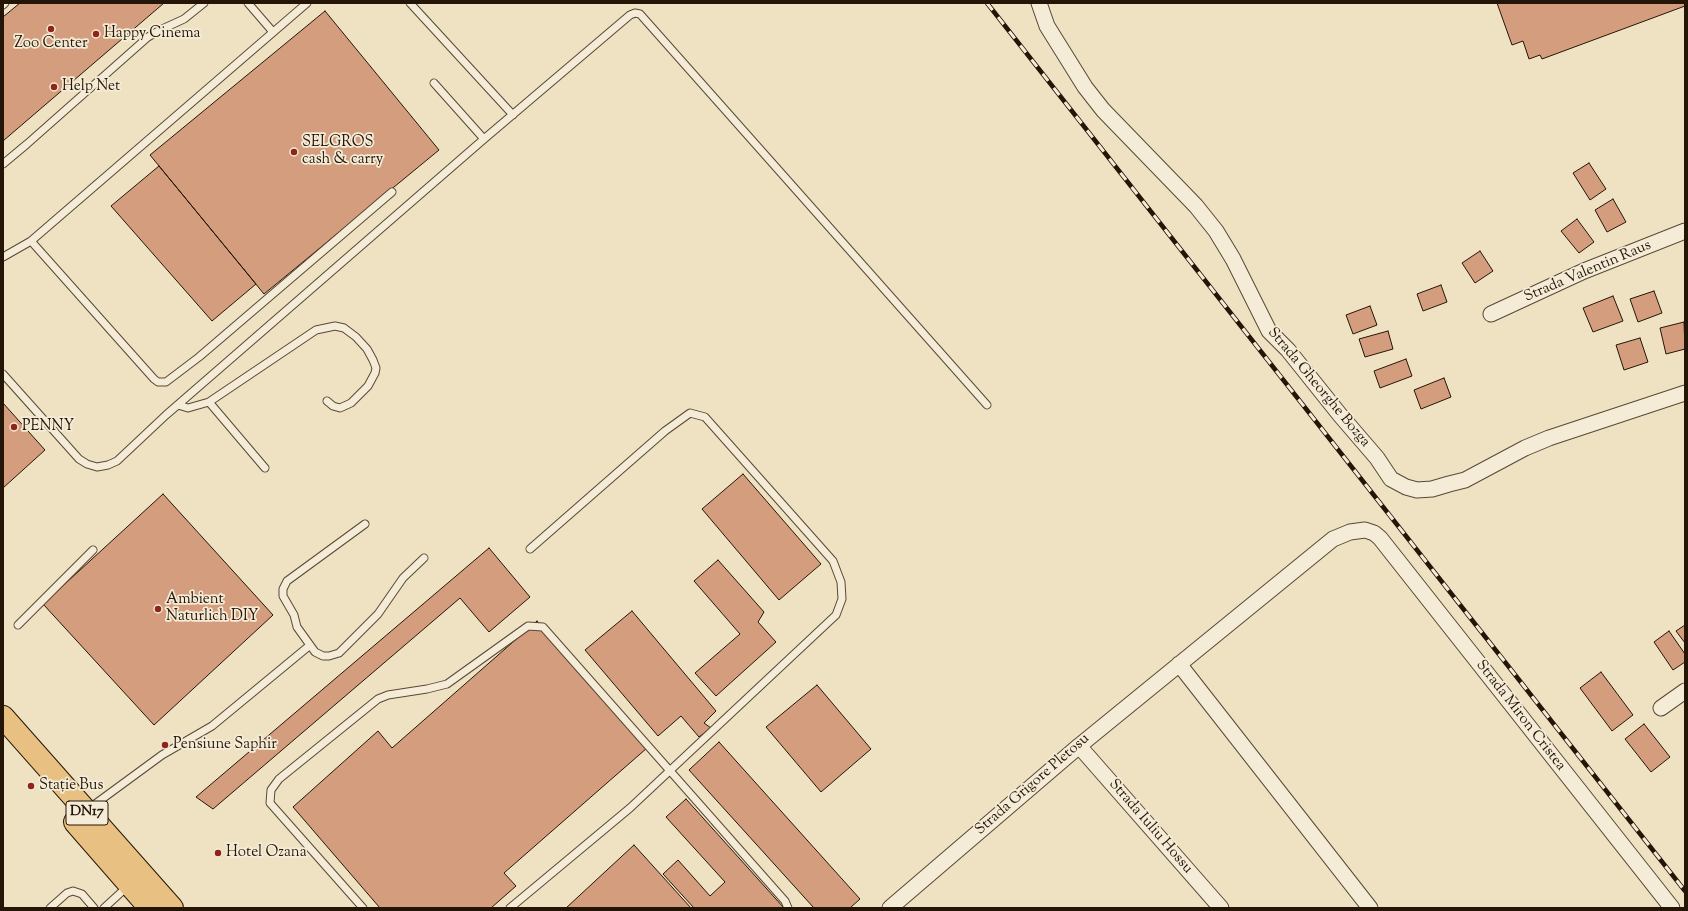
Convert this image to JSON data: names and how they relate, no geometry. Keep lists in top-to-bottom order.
{
  "streets": {
    "main road": ["DN17"],
    "street": [
      "Strada Valentin Raus",
      "Strada Gheorghe Bozga",
      "Strada Miron Cristea",
      "Strada Grigore Pletosu",
      "Strada Iuliu Hossu"
    ]
  },
  "crossings": [
    ["Strada Miron Cristea", "Strada Grigore Pletosu"],
    ["Strada Grigore Pletosu", "Strada Iuliu Hossu"]
  ],
  "places": [
    "Zoo Center",
    "Happy Cinema",
    "Help Net",
    "SELGROS cash & carry",
    "PENNY",
    "Ambient Naturlich DIY",
    "Pensiune Saphir",
    "Stație Bus",
    "Hotel Ozana"
  ]
}
